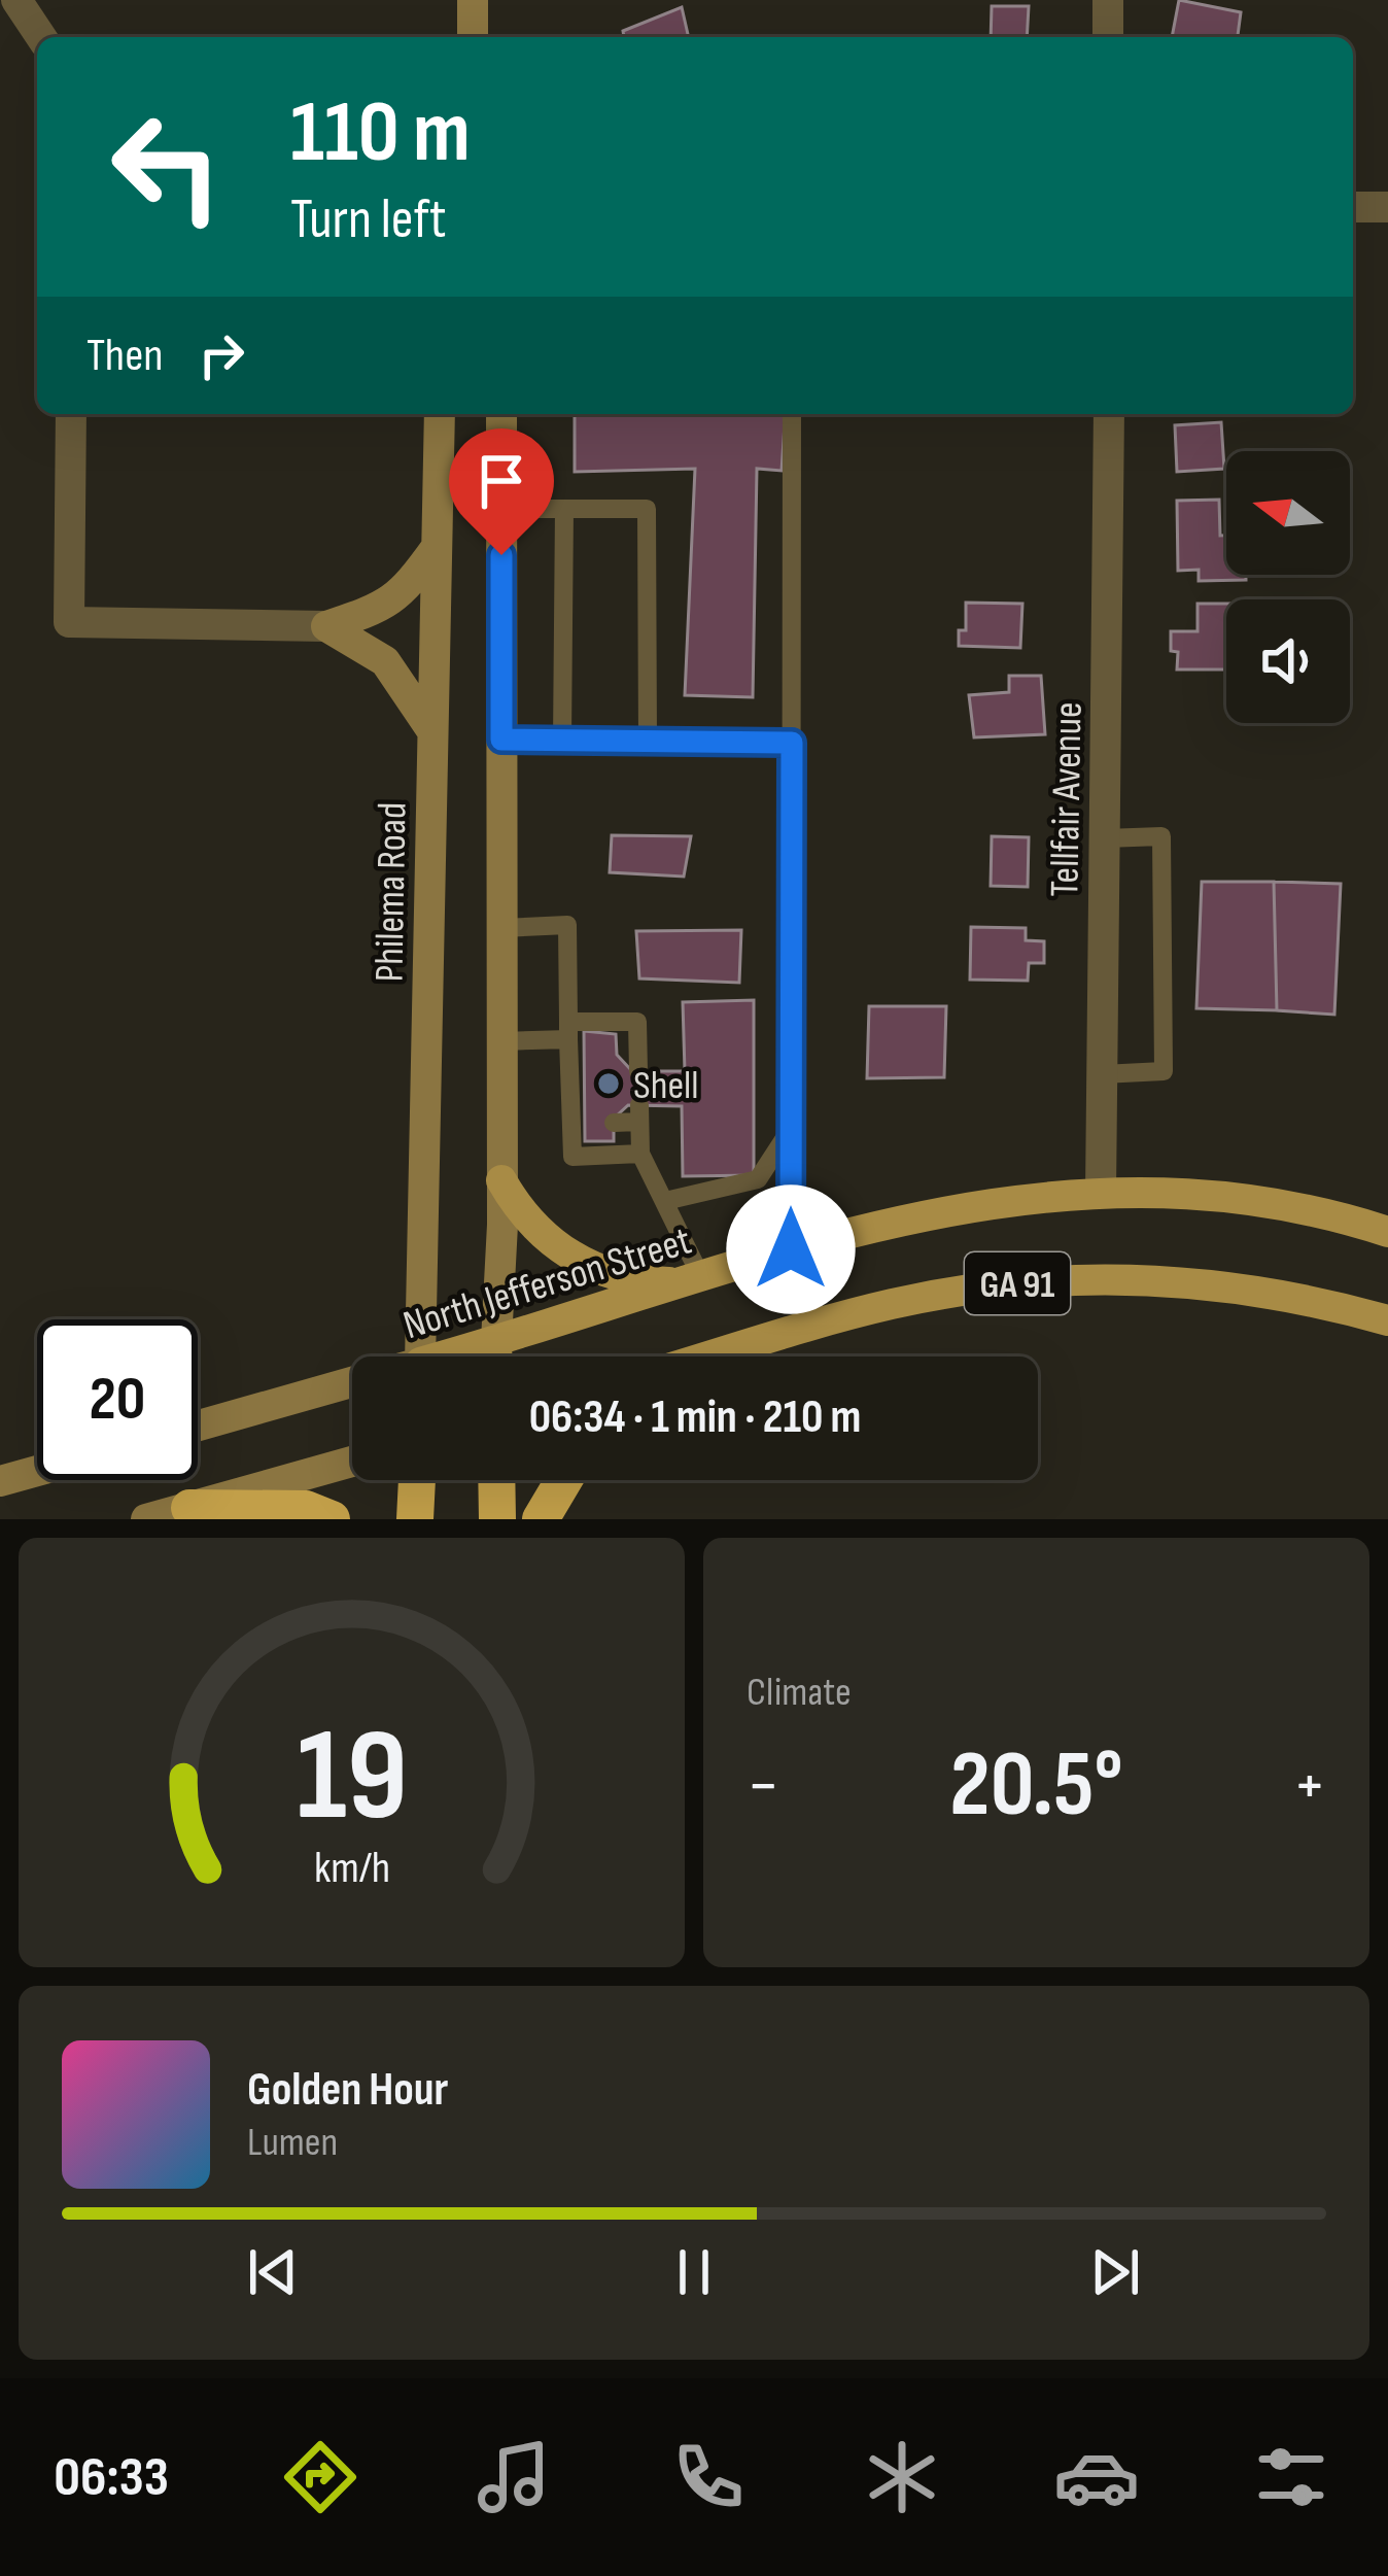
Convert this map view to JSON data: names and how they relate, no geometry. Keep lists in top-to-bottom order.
{
  "streets": {
    "main road": ["Philema Road", "North Jefferson Street", "GA 91"],
    "street": ["Tellfair Avenue"]
  },
  "crossings": [
    ["Tellfair Avenue", "North Jefferson Street"]
  ],
  "places": ["Shell"],
  "north": "left",
  "page": {
    "turn": ["110 m", "Turn left"],
    "then": "Then",
    "limit": "20",
    "trip": "06:34 · 1 min · 210 m",
    "tile": "Climate",
    "heat": ["−", "20.5°", "+"],
    "song": ["Golden Hour", "Lumen"],
    "tabs": "06:33",
    "gauge": ["19", "km/h"]
  }
}
